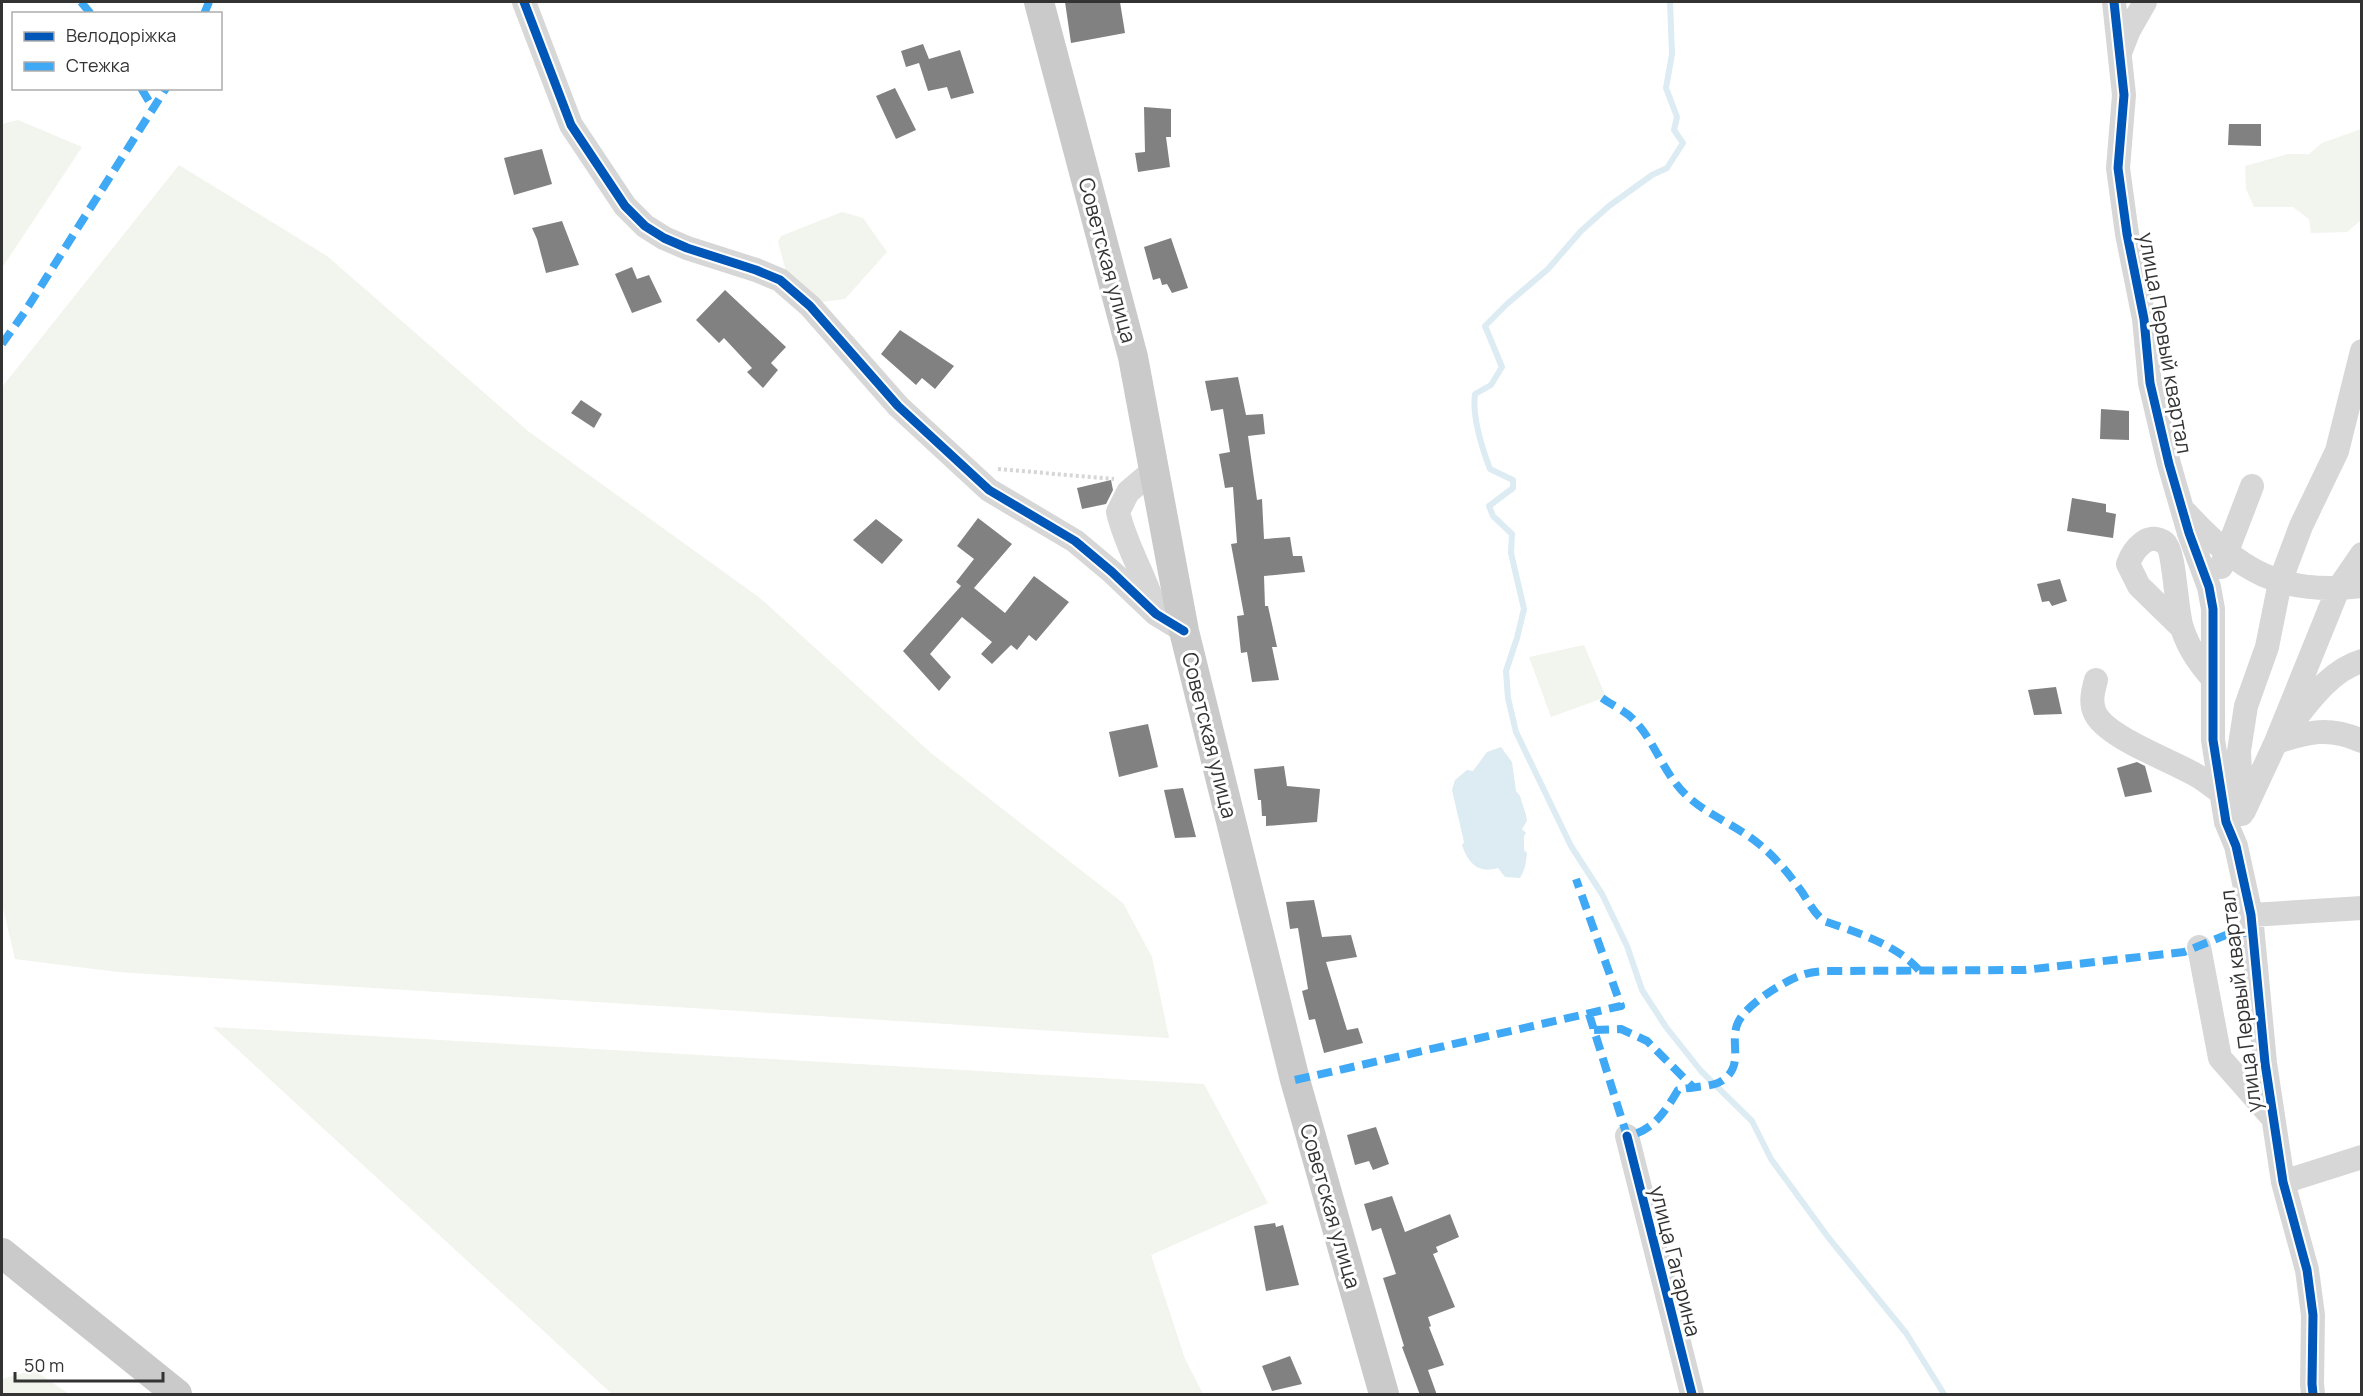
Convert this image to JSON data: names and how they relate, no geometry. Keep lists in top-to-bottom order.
{
  "streets": {
    "main road": ["Советская улица"],
    "street": ["улица Первый квартал", "улица Гагарина"]
  },
  "legend": ["Велодоріжка", "Стежка"],
  "scale_bar": "50 m"
}
